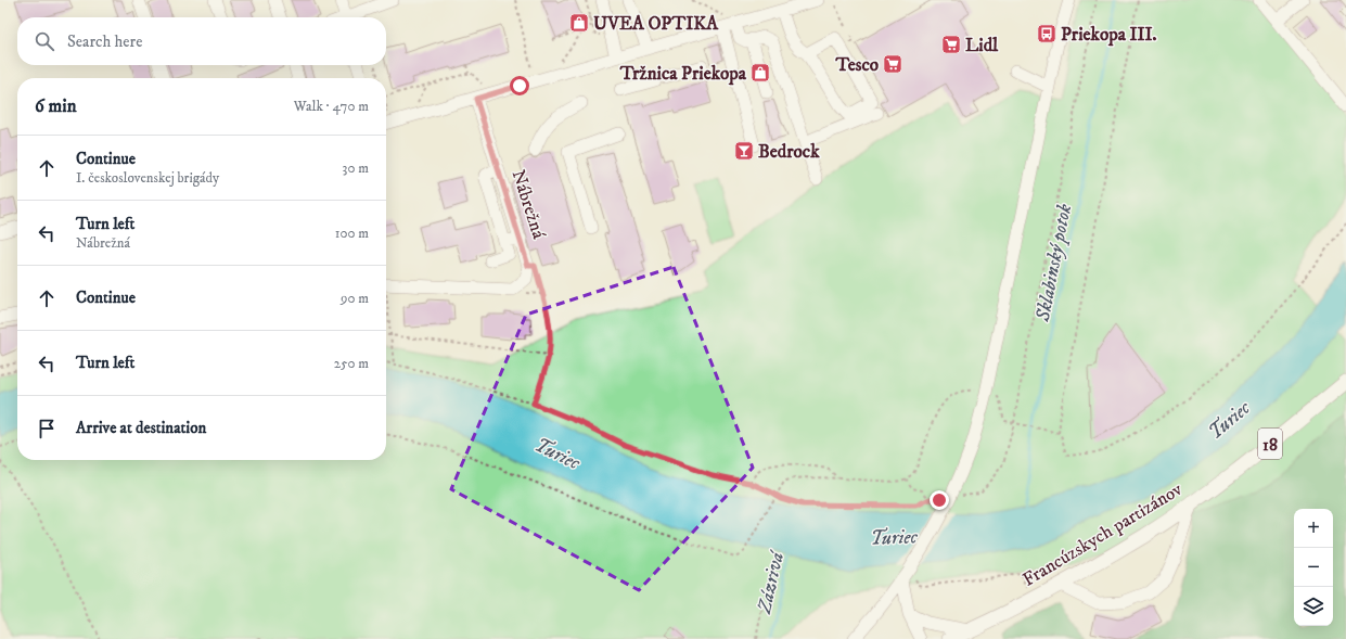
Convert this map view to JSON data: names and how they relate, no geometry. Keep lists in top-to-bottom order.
{
  "streets": {
    "main road": ["18", "Francúzskych partizánov"],
    "street": ["Nábrežná"]
  },
  "water": ["Sklabinský potok", "Turiec", "Zázrivá"],
  "places": {
    "shop": ["UVEA OPTIKA", "Tržnica Priekopa"],
    "bus stop": ["Priekopa III."],
    "supermarket": ["Lidl", "Tesco"],
    "bar": ["Bedrock"]
  },
  "page": {
    "search": "Search here",
    "heading": ["6 min", "Walk · 470 m"],
    "list": [
      ["Continue", "I. československej brigády", "30 m"],
      ["Turn left", "Nábrežná", "100 m"],
      ["Continue", "90 m"],
      ["Turn left", "250 m"],
      "Arrive at destination"
    ],
    "map_buttons": ["+", "−"]
  }
}
